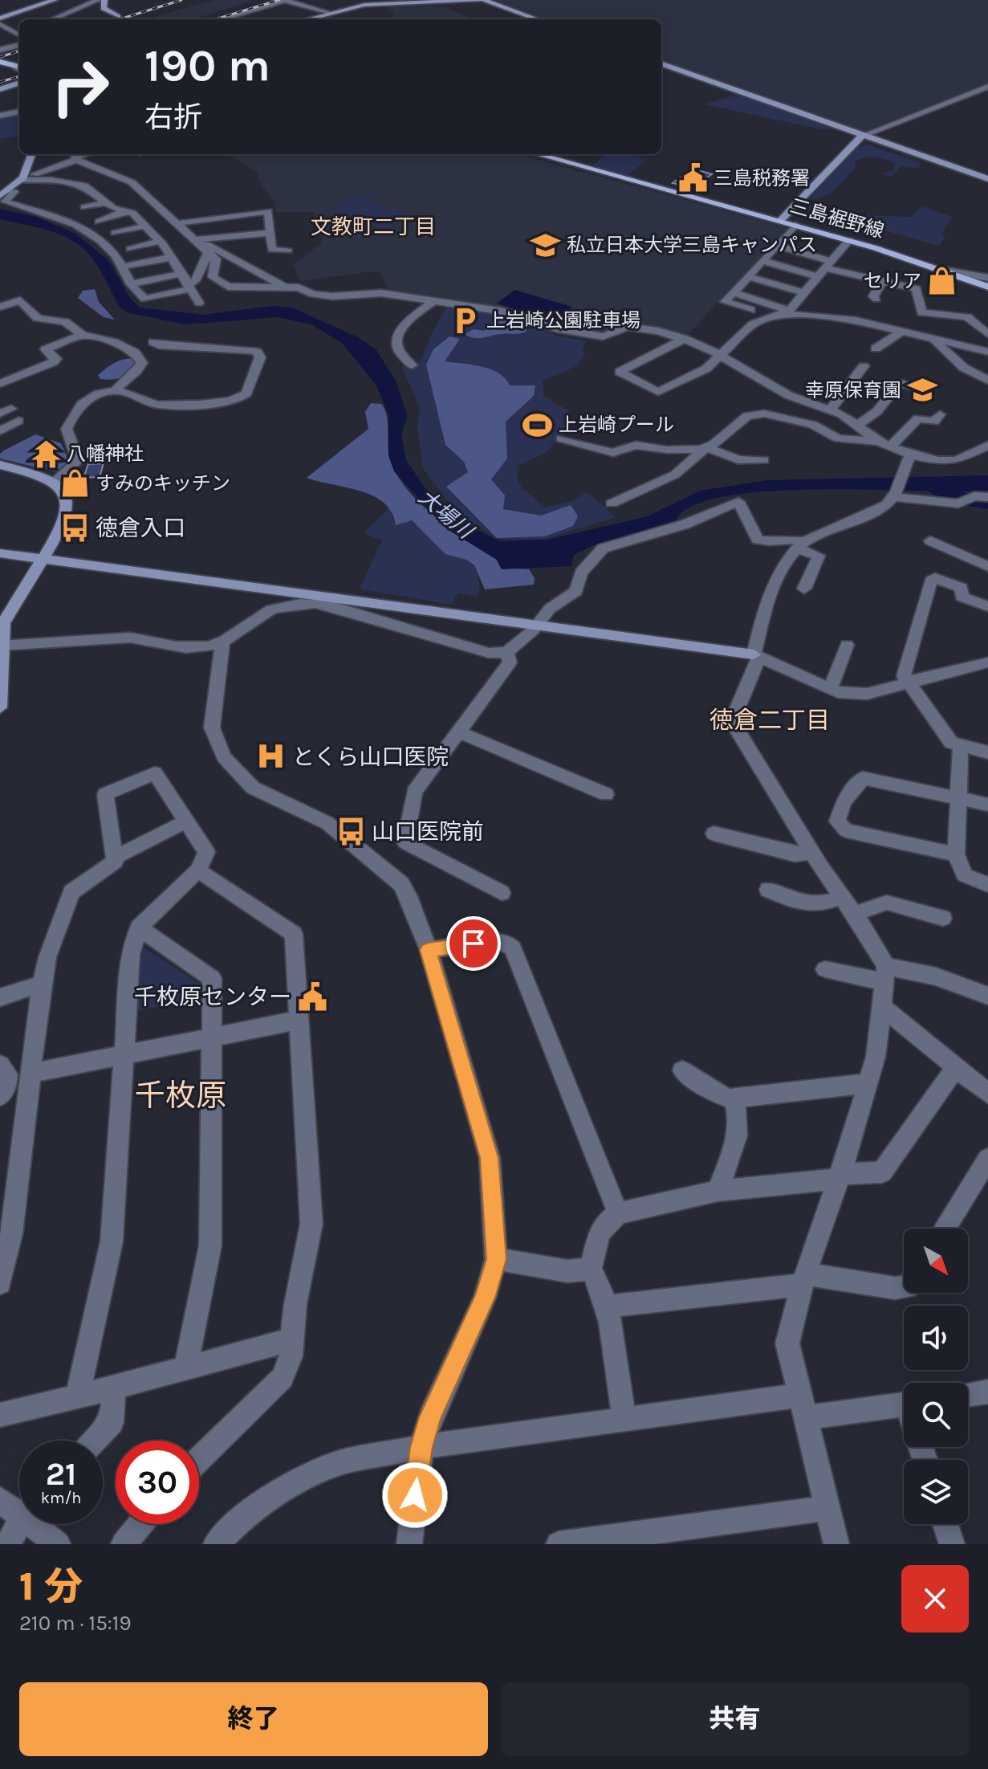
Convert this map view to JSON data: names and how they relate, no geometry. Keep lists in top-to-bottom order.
{
  "streets": {
    "main road": ["三島裾野線"]
  },
  "districts": ["文教町二丁目", "徳倉二丁目", "千枚原"],
  "water": ["大場川"],
  "places": {
    "public building": ["三島税務署", "千枚原センター"],
    "school or university": ["私立日本大学三島キャンパス", "幸原保育園"],
    "shop": ["セリア", "すみのキッチン"],
    "parking": ["上岩崎公園駐車場"],
    "sports": ["上岩崎プール"],
    "temple": ["八幡神社"],
    "bus stop": ["徳倉入口", "山口医院前"],
    "hospital": ["とくら山口医院"]
  },
  "north": "bottom right",
  "page": {
    "turn": ["190 m", "右折"],
    "speed": "21 km/h",
    "limit": "30",
    "heading": ["1 分", "210 m · 15:19"],
    "buttons": ["終了", "共有"]
  }
}
